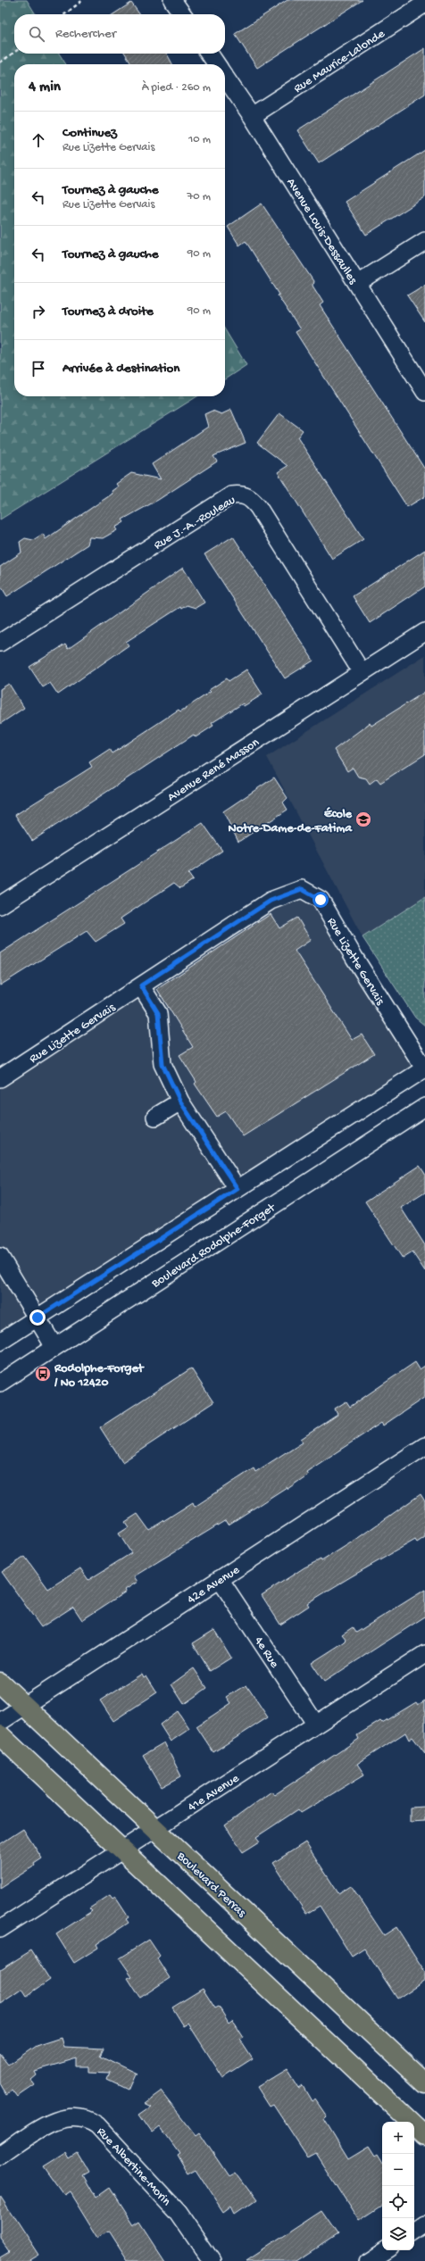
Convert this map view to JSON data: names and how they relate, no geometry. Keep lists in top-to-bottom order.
{
  "streets": {
    "main road": ["Boulevard Perras"],
    "street": [
      "Rue Maurice-Lalonde",
      "Avenue Louis-Dessaulles",
      "Rue J.-A.-Rouleau",
      "Avenue René Masson",
      "Rue Lizette Gervais",
      "Boulevard Rodolphe-Forget",
      "42e Avenue",
      "4e Rue",
      "41e Avenue",
      "Rue Albertine-Morin"
    ]
  },
  "crossings": [
    ["Rue Maurice-Lalonde", "Avenue Louis-Dessaulles"],
    ["Rue J.-A.-Rouleau", "Avenue René Masson"],
    ["42e Avenue", "4e Rue"],
    ["42e Avenue", "Boulevard Perras"],
    ["4e Rue", "41e Avenue"],
    ["41e Avenue", "Boulevard Perras"]
  ],
  "places": {
    "school or university": ["École Notre-Dame-de-Fatima"],
    "bus stop": ["Rodolphe-Forget / No 12420"]
  },
  "page": {
    "search": "Rechercher",
    "heading": ["4 min", "À pied · 260 m"],
    "list": [
      ["Continuez", "Rue Lizette Gervais", "10 m"],
      ["Tournez à gauche", "Rue Lizette Gervais", "70 m"],
      ["Tournez à gauche", "90 m"],
      ["Tournez à droite", "90 m"],
      "Arrivée à destination"
    ],
    "map_buttons": ["+", "−"]
  }
}
